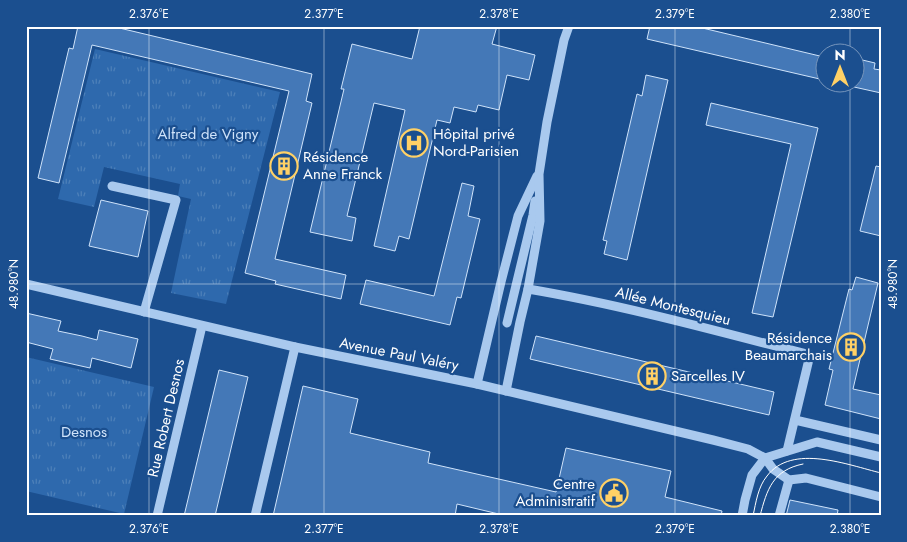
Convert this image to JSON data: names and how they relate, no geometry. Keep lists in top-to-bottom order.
{
  "streets": {
    "street": ["Allée Montesquieu", "Avenue Paul Valéry", "Rue Robert Desnos"]
  },
  "crossings": [
    ["Avenue Paul Valéry", "Rue Robert Desnos"]
  ],
  "parks": ["Alfred de Vigny", "Desnos"],
  "places": {
    "hospital": ["Hôpital privé Nord-Parisien"],
    "building": ["Résidence Anne Franck", "Résidence Beaumarchais", "Sarcelles IV"],
    "public building": ["Centre Administratif"]
  },
  "north": "top",
  "coordinates": [
    "2.376°E",
    "2.377°E",
    "2.378°E",
    "2.379°E",
    "2.380°E",
    "48.980°N"
  ]
}
